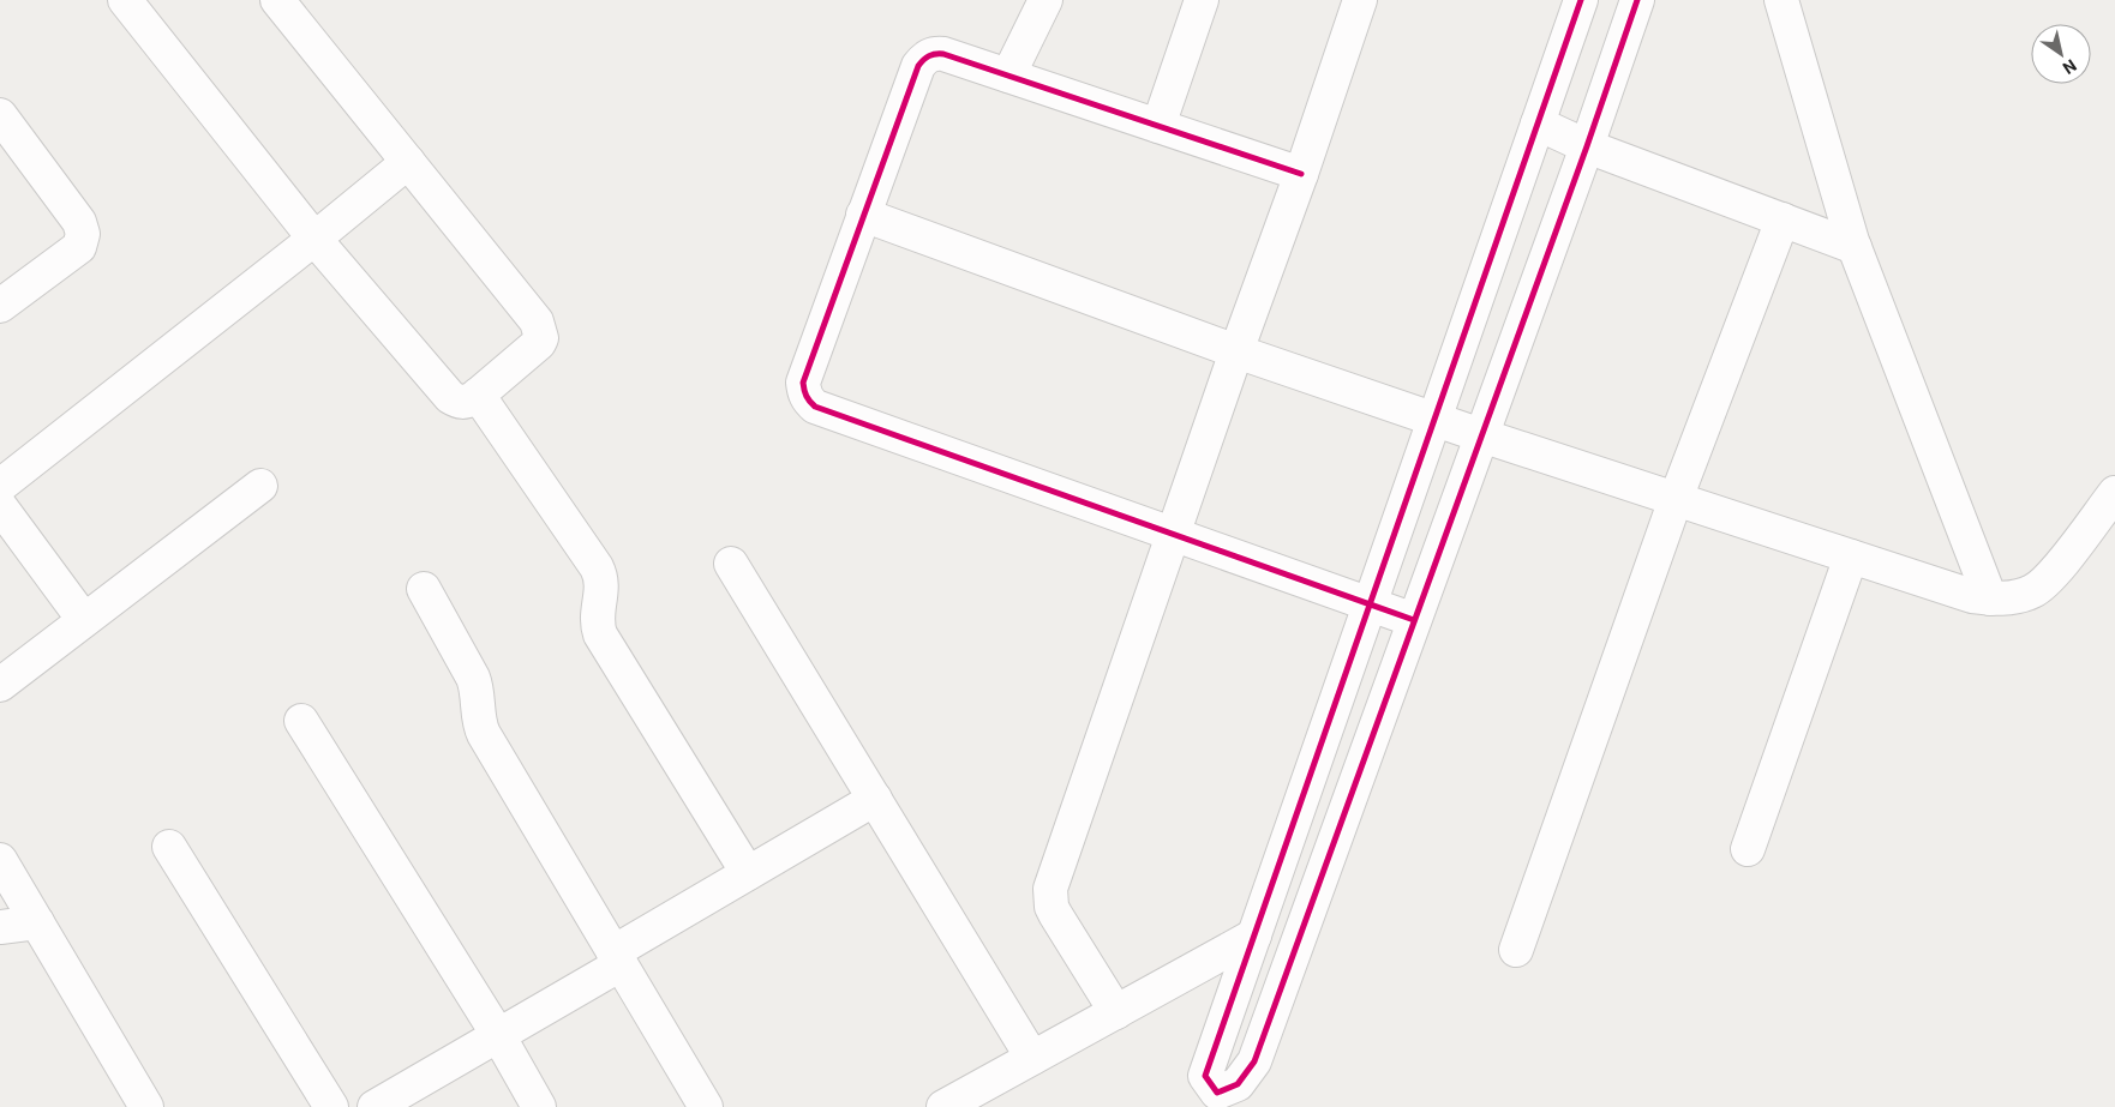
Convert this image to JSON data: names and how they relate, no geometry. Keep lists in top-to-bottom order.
{
  "north": "bottom right"
}
